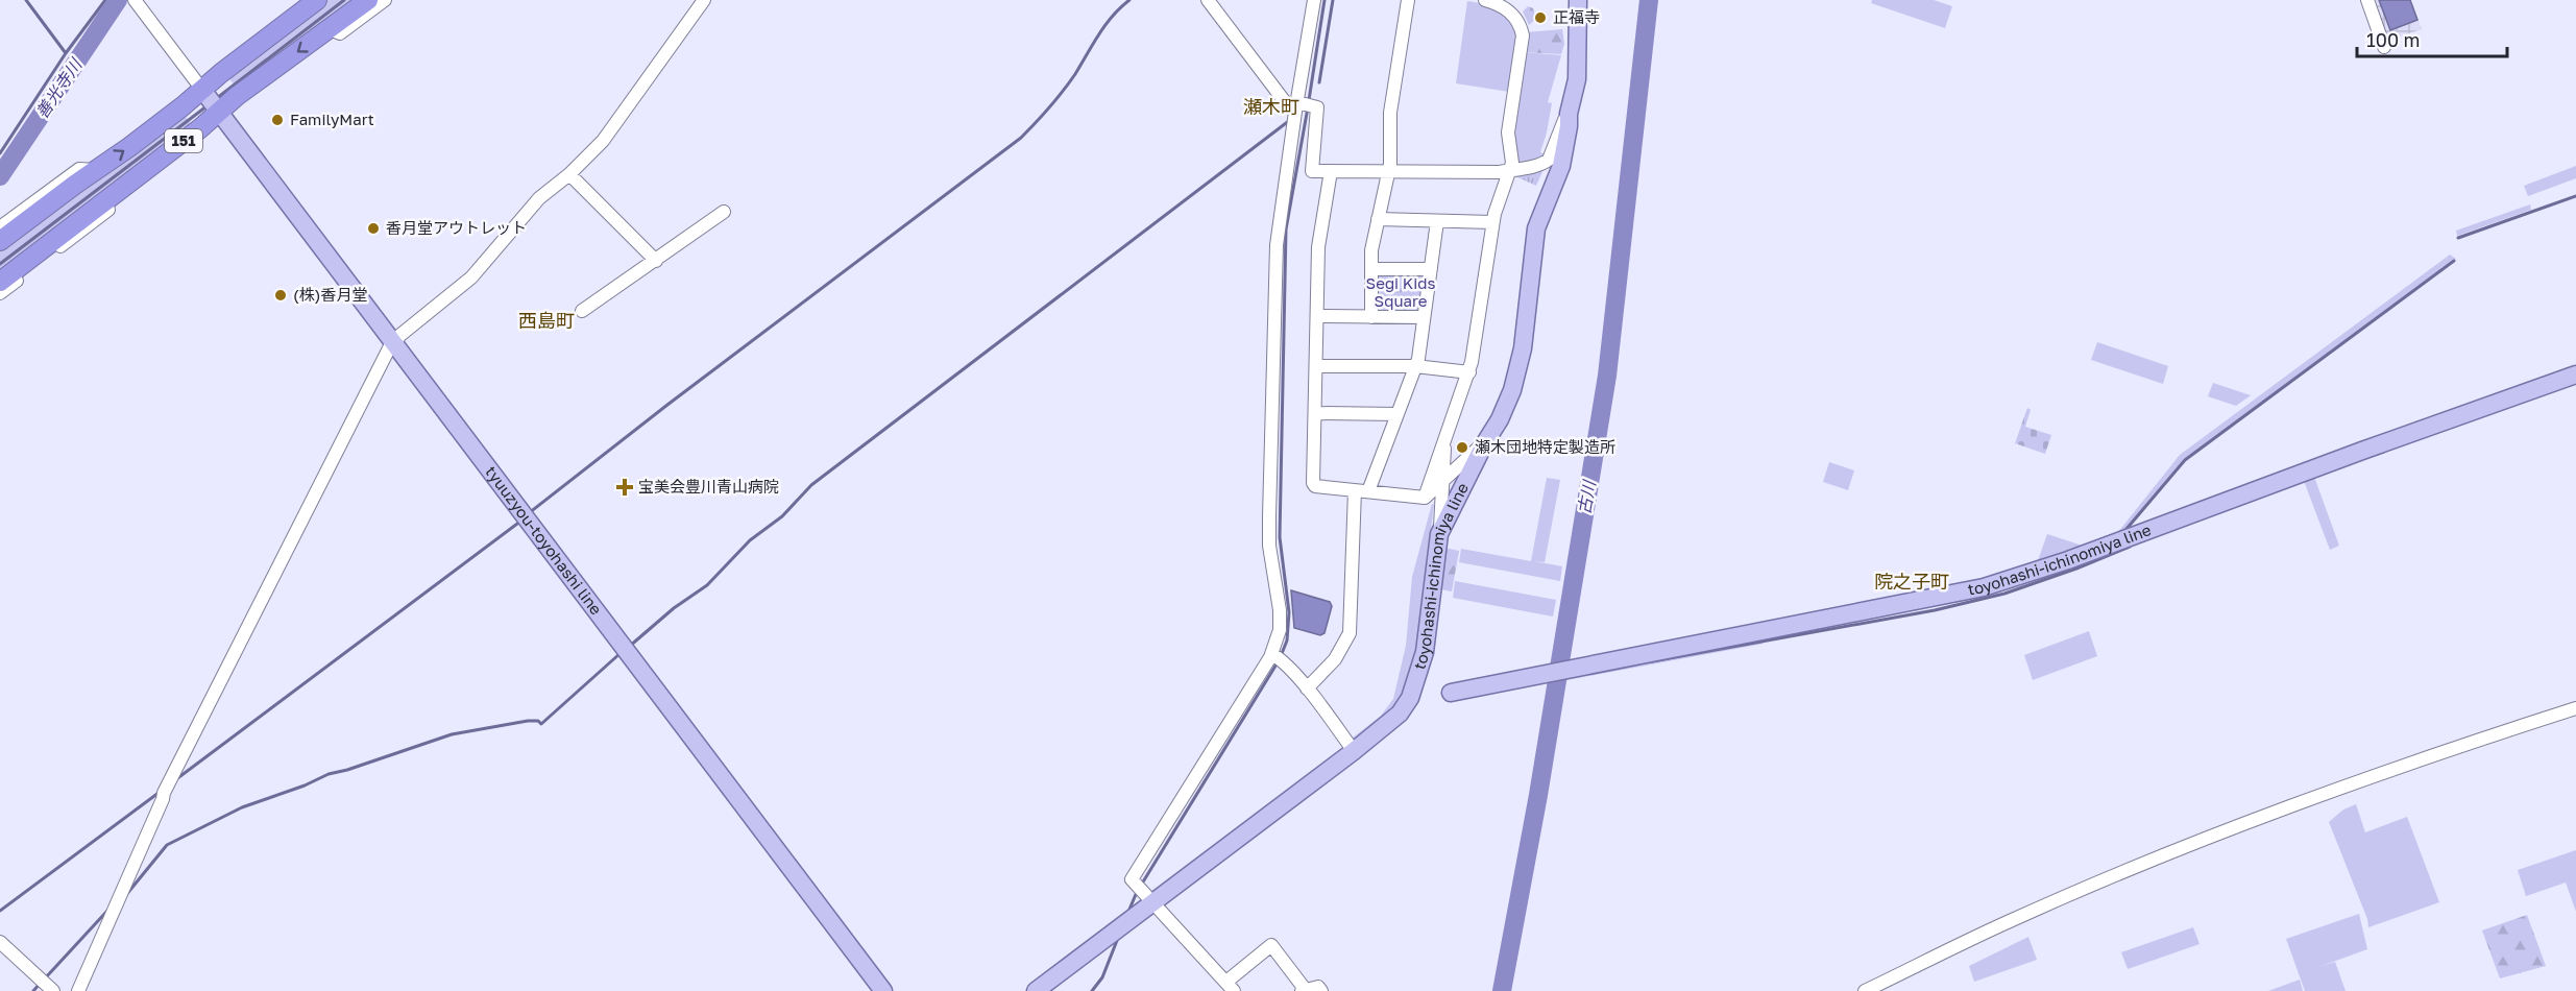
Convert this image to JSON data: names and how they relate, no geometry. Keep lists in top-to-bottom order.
{
  "streets": {
    "highway": ["151"],
    "main road": ["tyuuzyou-toyohashi line", "toyohashi-ichinomiya line"]
  },
  "crossings": [
    ["151", "tyuuzyou-toyohashi line"]
  ],
  "districts": ["瀬木町", "西島町", "院之子町"],
  "water": ["善光寺川", "古川"],
  "parks": ["Segi Kids Square"],
  "places": {
    "other": [
      "正福寺",
      "FamilyMart",
      "香月堂アウトレット",
      "(株)香月堂",
      "瀬木団地特定製造所"
    ],
    "health": ["宝美会豊川青山病院"]
  },
  "scale_bar": "100 m"
}
